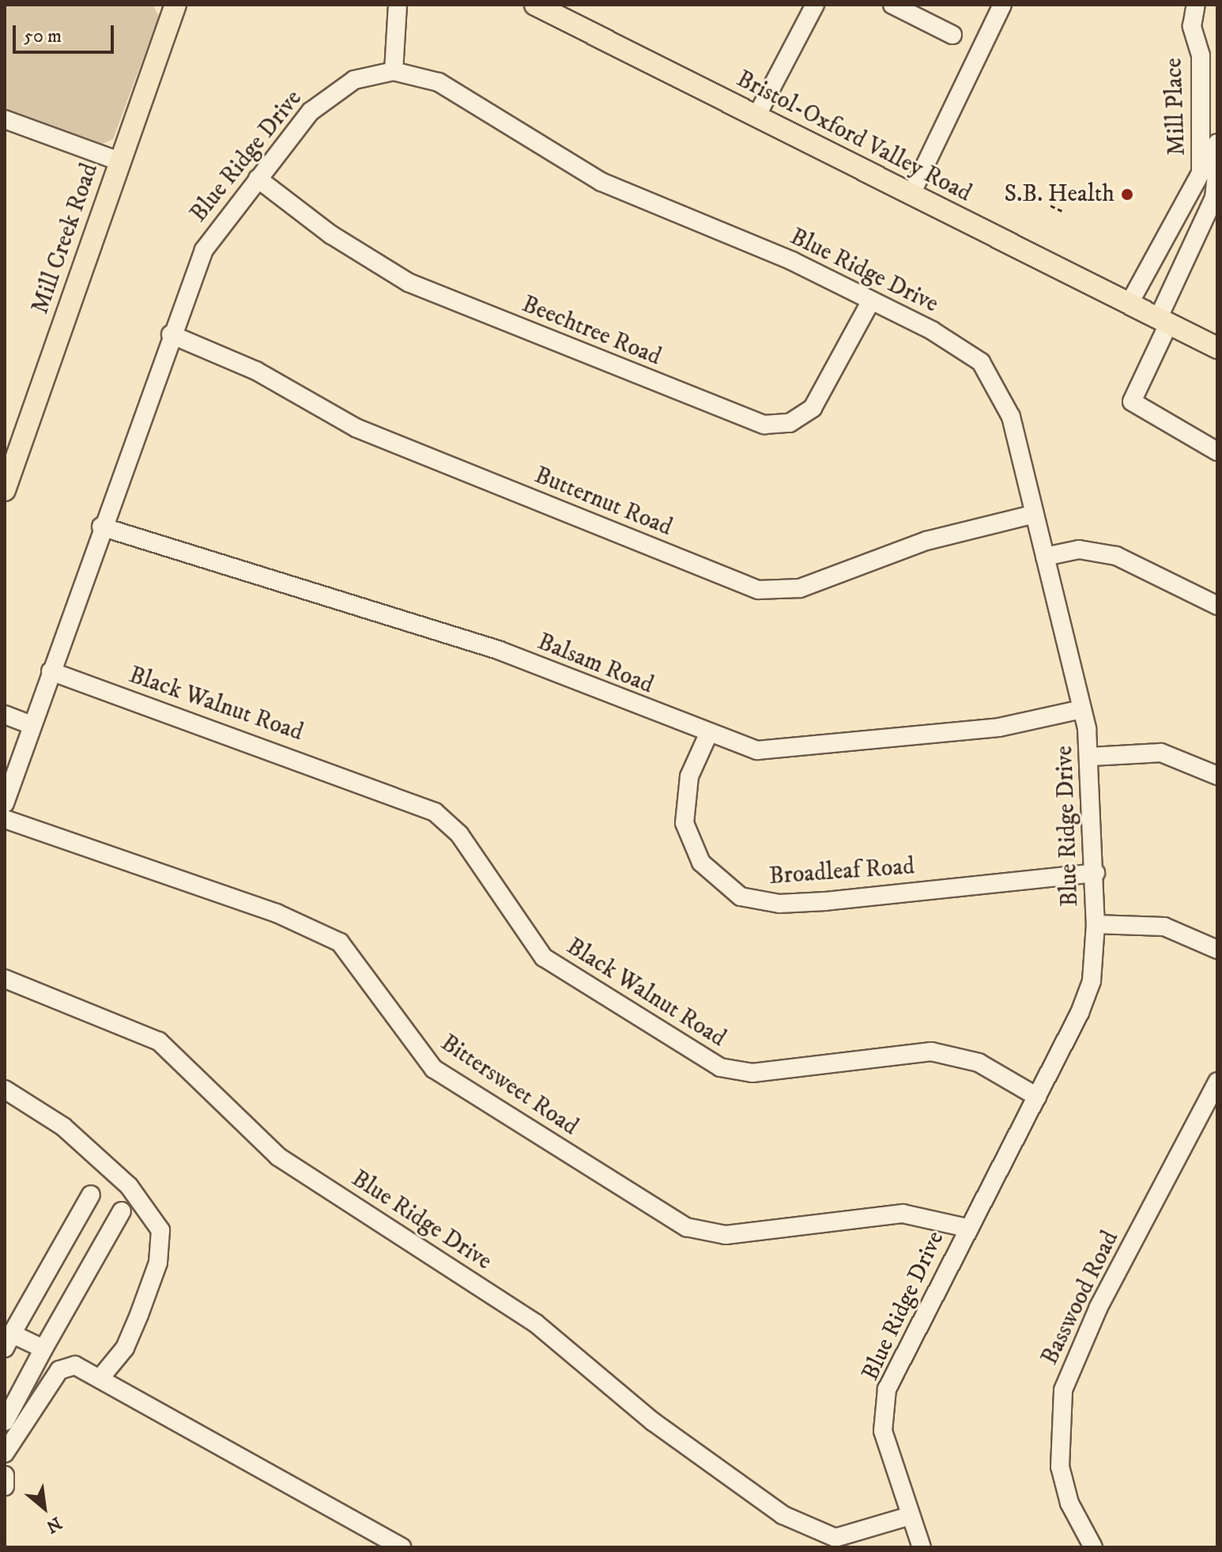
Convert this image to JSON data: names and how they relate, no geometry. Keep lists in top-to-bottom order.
{
  "streets": {
    "main road": ["Bristol-Oxford Valley Road", "Mill Creek Road"],
    "street": [
      "Mill Place",
      "Blue Ridge Drive",
      "Beechtree Road",
      "Butternut Road",
      "Balsam Road",
      "Black Walnut Road",
      "Broadleaf Road",
      "Bittersweet Road",
      "Basswood Road"
    ]
  },
  "crossings": [
    ["Mill Place", "Bristol-Oxford Valley Road"],
    ["Blue Ridge Drive", "Beechtree Road"],
    ["Blue Ridge Drive", "Butternut Road"],
    ["Blue Ridge Drive", "Balsam Road"],
    ["Blue Ridge Drive", "Black Walnut Road"],
    ["Blue Ridge Drive", "Broadleaf Road"],
    ["Blue Ridge Drive", "Bittersweet Road"],
    ["Balsam Road", "Broadleaf Road"]
  ],
  "places": ["S.B. Health"],
  "scale_bar": "50 m",
  "north": "bottom right"
}
